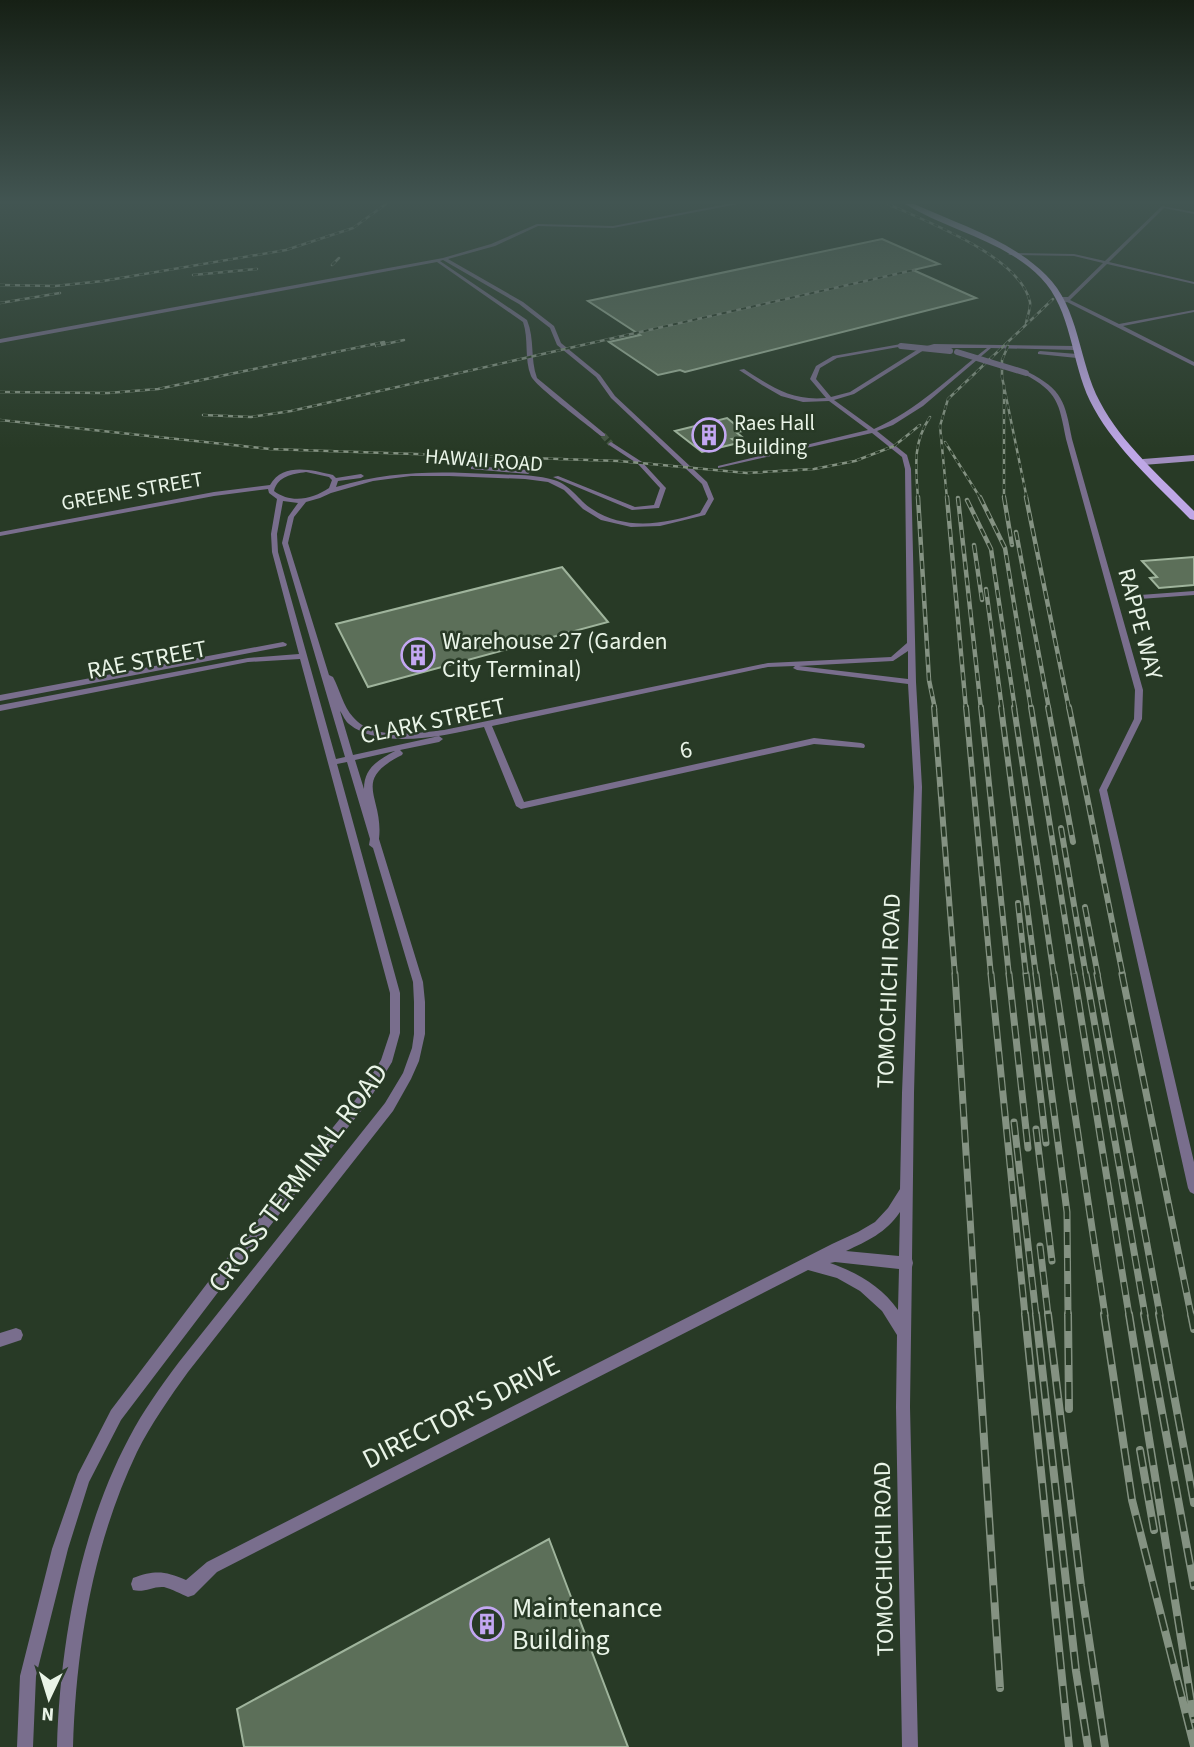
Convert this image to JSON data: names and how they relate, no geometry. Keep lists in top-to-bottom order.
{
  "streets": {
    "street": [
      "HAWAII ROAD",
      "GREENE STREET",
      "RAPPE WAY",
      "RAE STREET",
      "CLARK STREET",
      "6",
      "TOMOCHICHI ROAD",
      "CROSS TERMINAL ROAD",
      "DIRECTOR'S DRIVE"
    ]
  },
  "crossings": [
    ["HAWAII ROAD", "CROSS TERMINAL ROAD"],
    ["RAPPE WAY", "TOMOCHICHI ROAD"],
    ["RAE STREET", "CROSS TERMINAL ROAD"],
    ["CLARK STREET", "6"],
    ["CLARK STREET", "TOMOCHICHI ROAD"],
    ["CLARK STREET", "CROSS TERMINAL ROAD"]
  ],
  "places": {
    "building": ["Raes Hall Building", "Warehouse 27 (Garden City Terminal)", "Maintenance Building"]
  },
  "north": "bottom"
}
